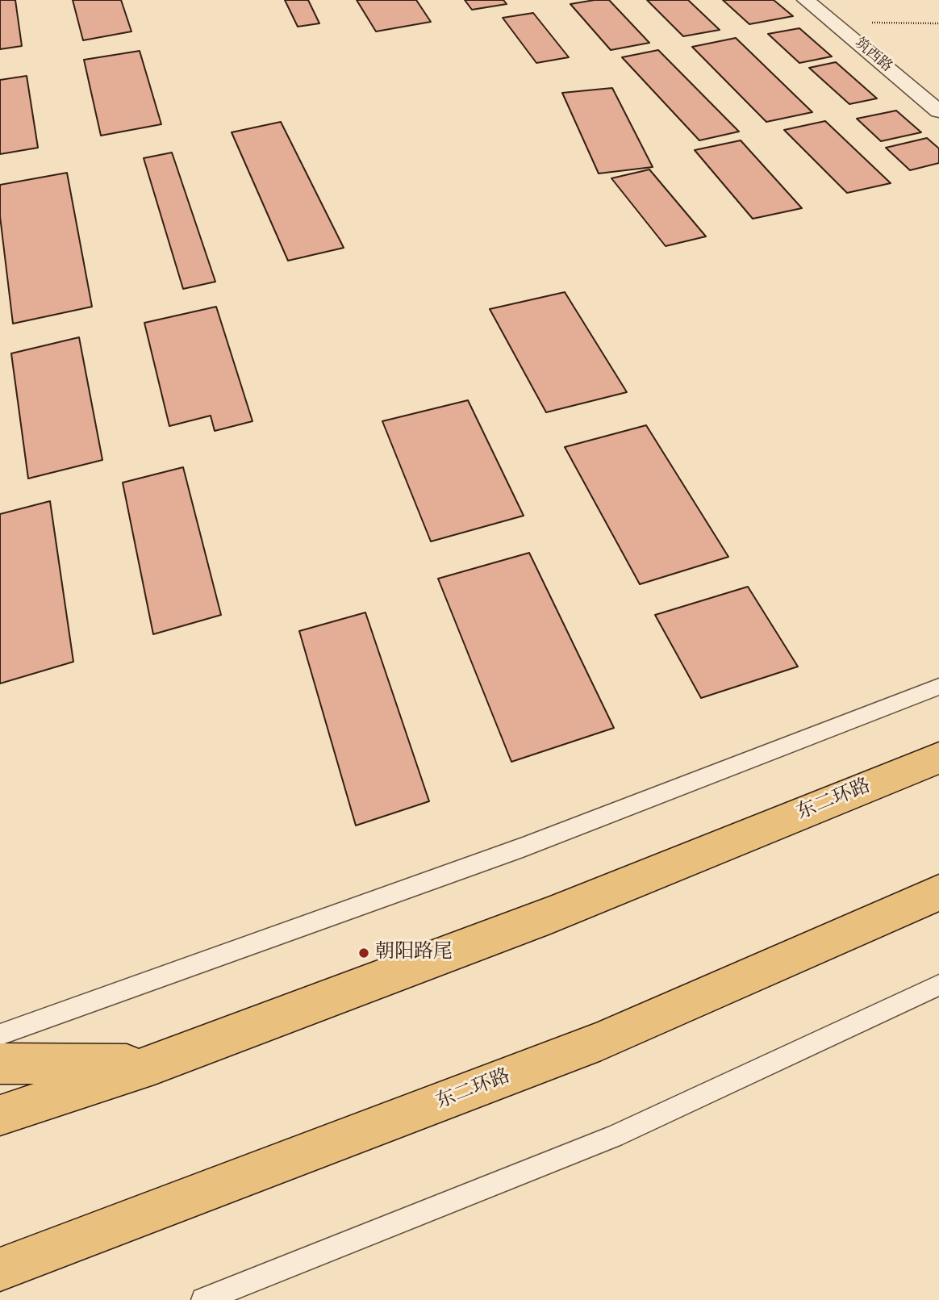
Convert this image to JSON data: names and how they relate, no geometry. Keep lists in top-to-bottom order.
{
  "streets": {
    "main road": ["东二环路"],
    "street": ["筑西路"]
  },
  "places": ["朝阳路尾"]
}
